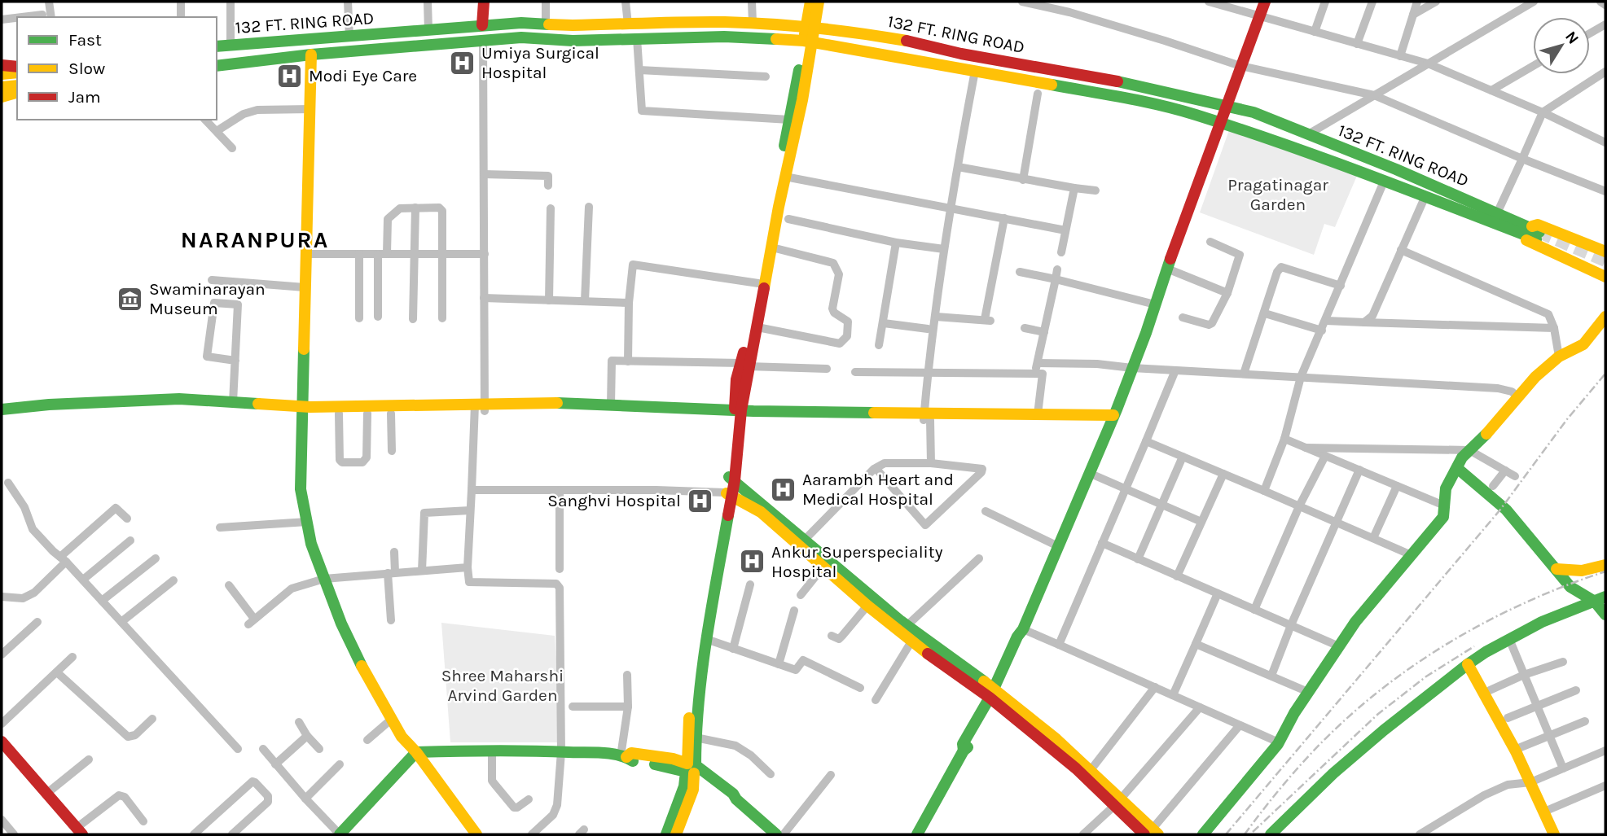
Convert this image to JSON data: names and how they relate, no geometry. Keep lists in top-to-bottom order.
{
  "streets": {
    "street": ["132 FT. RING ROAD"]
  },
  "districts": ["NARANPURA"],
  "parks": ["Pragatinagar Garden", "Shree Maharshi Arvind Garden"],
  "places": {
    "hospital": [
      "Umiya Surgical Hospital",
      "Modi Eye Care",
      "Aarambh Heart and Medical Hospital",
      "Sanghvi Hospital",
      "Ankur Superspeciality Hospital"
    ],
    "museum": ["Swaminarayan Museum"]
  },
  "legend": ["Fast", "Slow", "Jam"],
  "north": "top right"
}
